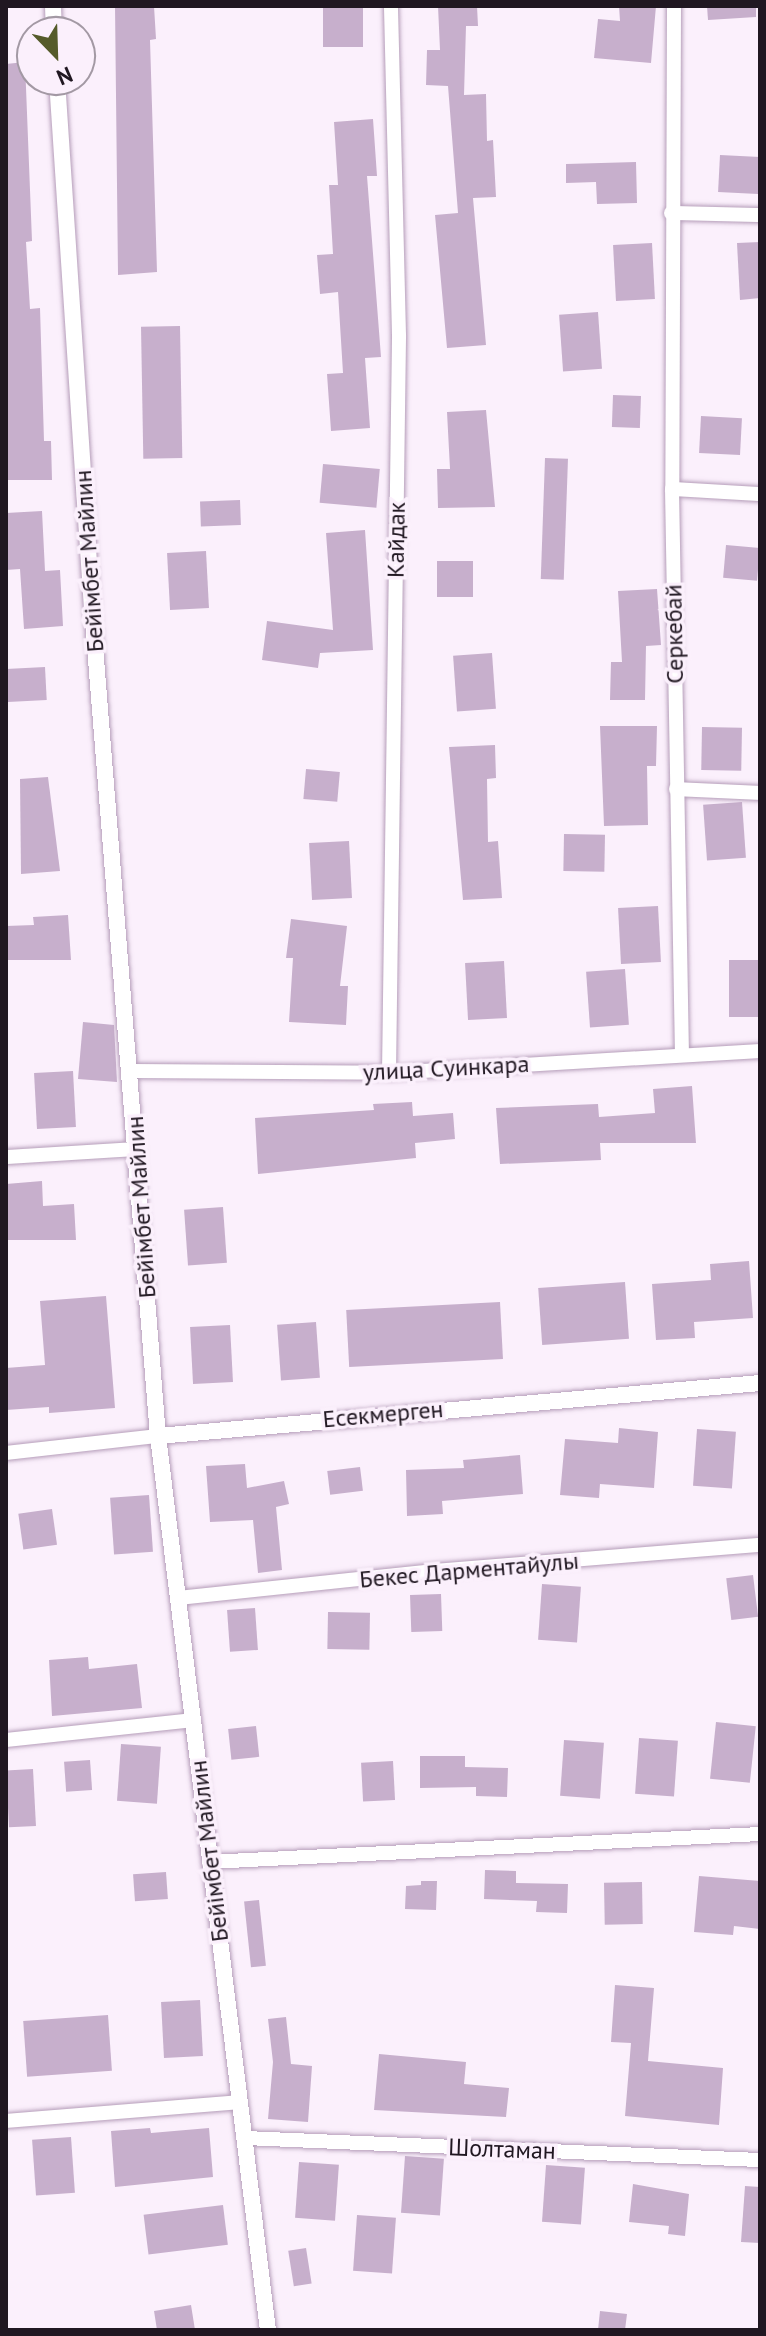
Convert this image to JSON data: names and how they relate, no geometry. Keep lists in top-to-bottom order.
{
  "streets": {
    "street": [
      "Кайдак",
      "Бейімбет Майлин",
      "Серкебай",
      "улица Суинкара",
      "Eсекмерген",
      "Бекес Дарментайулы",
      "Шолтаман"
    ]
  },
  "crossings": [
    ["Кайдак", "улица Суинкара"],
    ["Бейімбет Майлин", "улица Суинкара"],
    ["Бейімбет Майлин", "Eсекмерген"],
    ["Бейімбет Майлин", "Бекес Дарментайулы"],
    ["Бейімбет Майлин", "Шолтаман"],
    ["Серкебай", "улица Суинкара"]
  ],
  "north": "bottom right"
}
